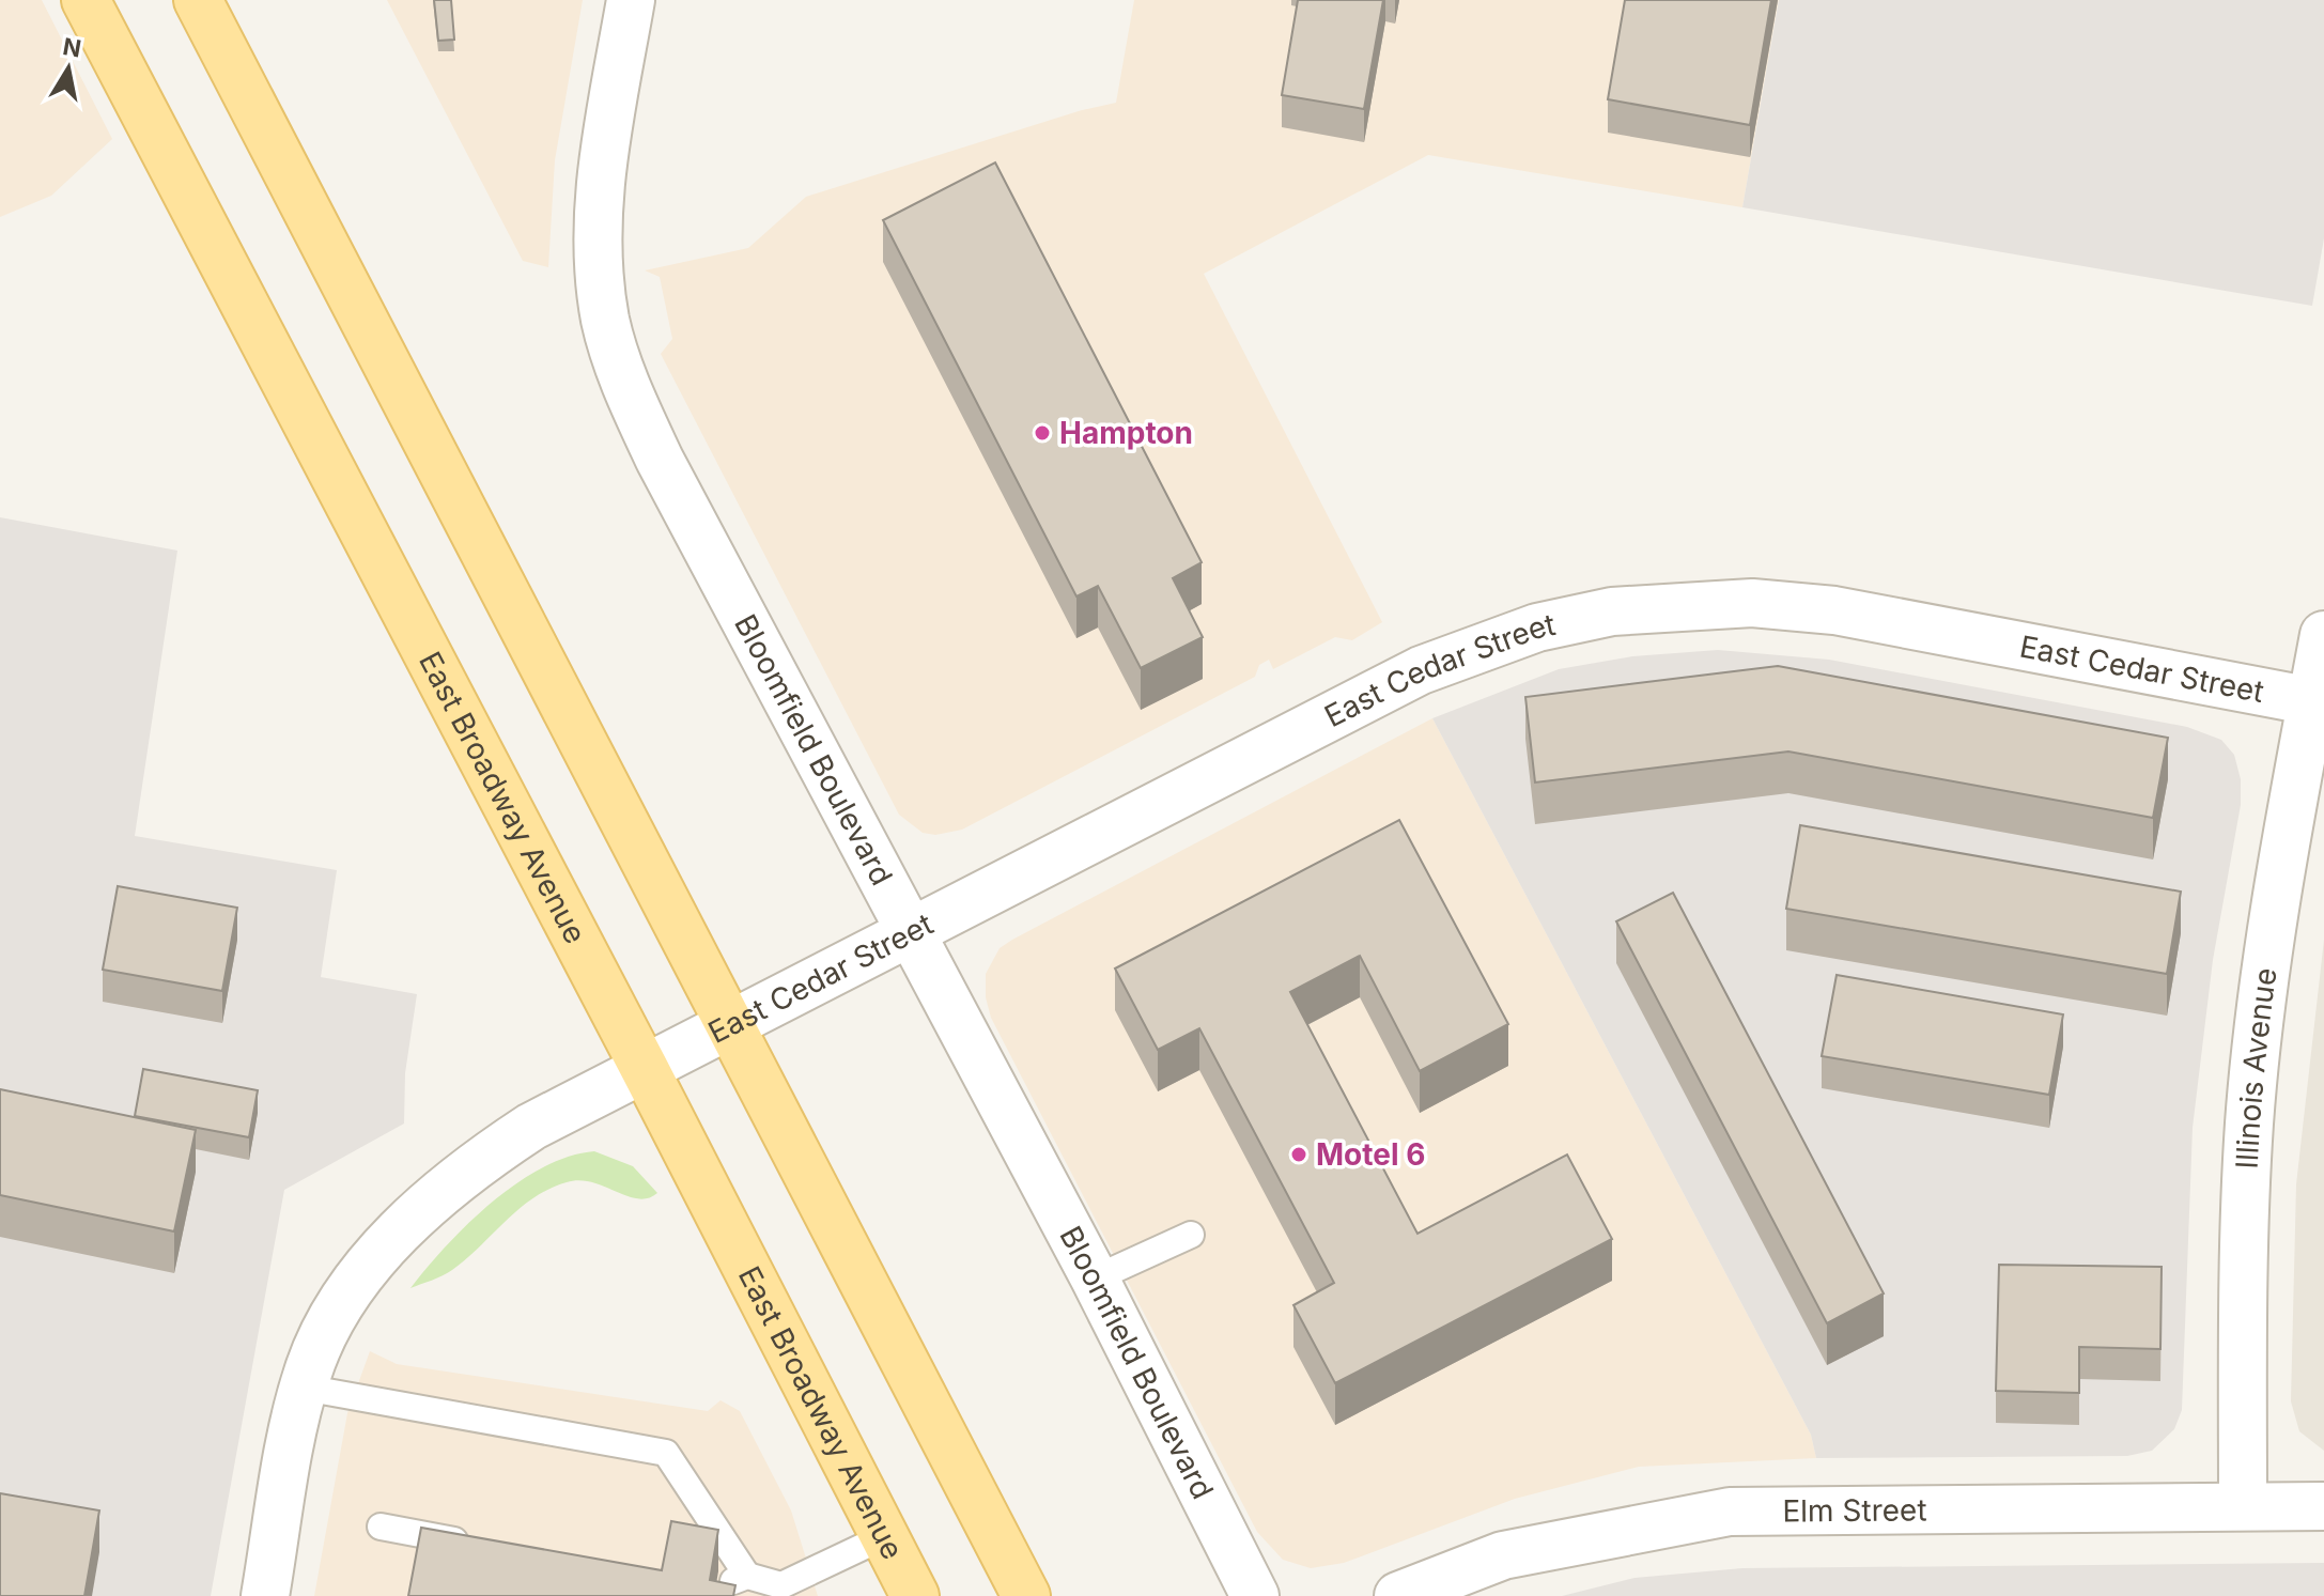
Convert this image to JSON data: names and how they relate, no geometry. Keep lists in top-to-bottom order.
{
  "streets": {
    "main road": ["East Broadway Avenue"],
    "street": [
      "East Cedar Street",
      "Bloomfield Boulevard",
      "Illinois Avenue",
      "Elm Street"
    ]
  },
  "crossings": [
    ["East Cedar Street", "Bloomfield Boulevard"],
    ["East Cedar Street", "East Broadway Avenue"],
    ["East Cedar Street", "Illinois Avenue"],
    ["Illinois Avenue", "Elm Street"]
  ],
  "places": ["Hampton", "Motel 6"],
  "north": "top"
}
